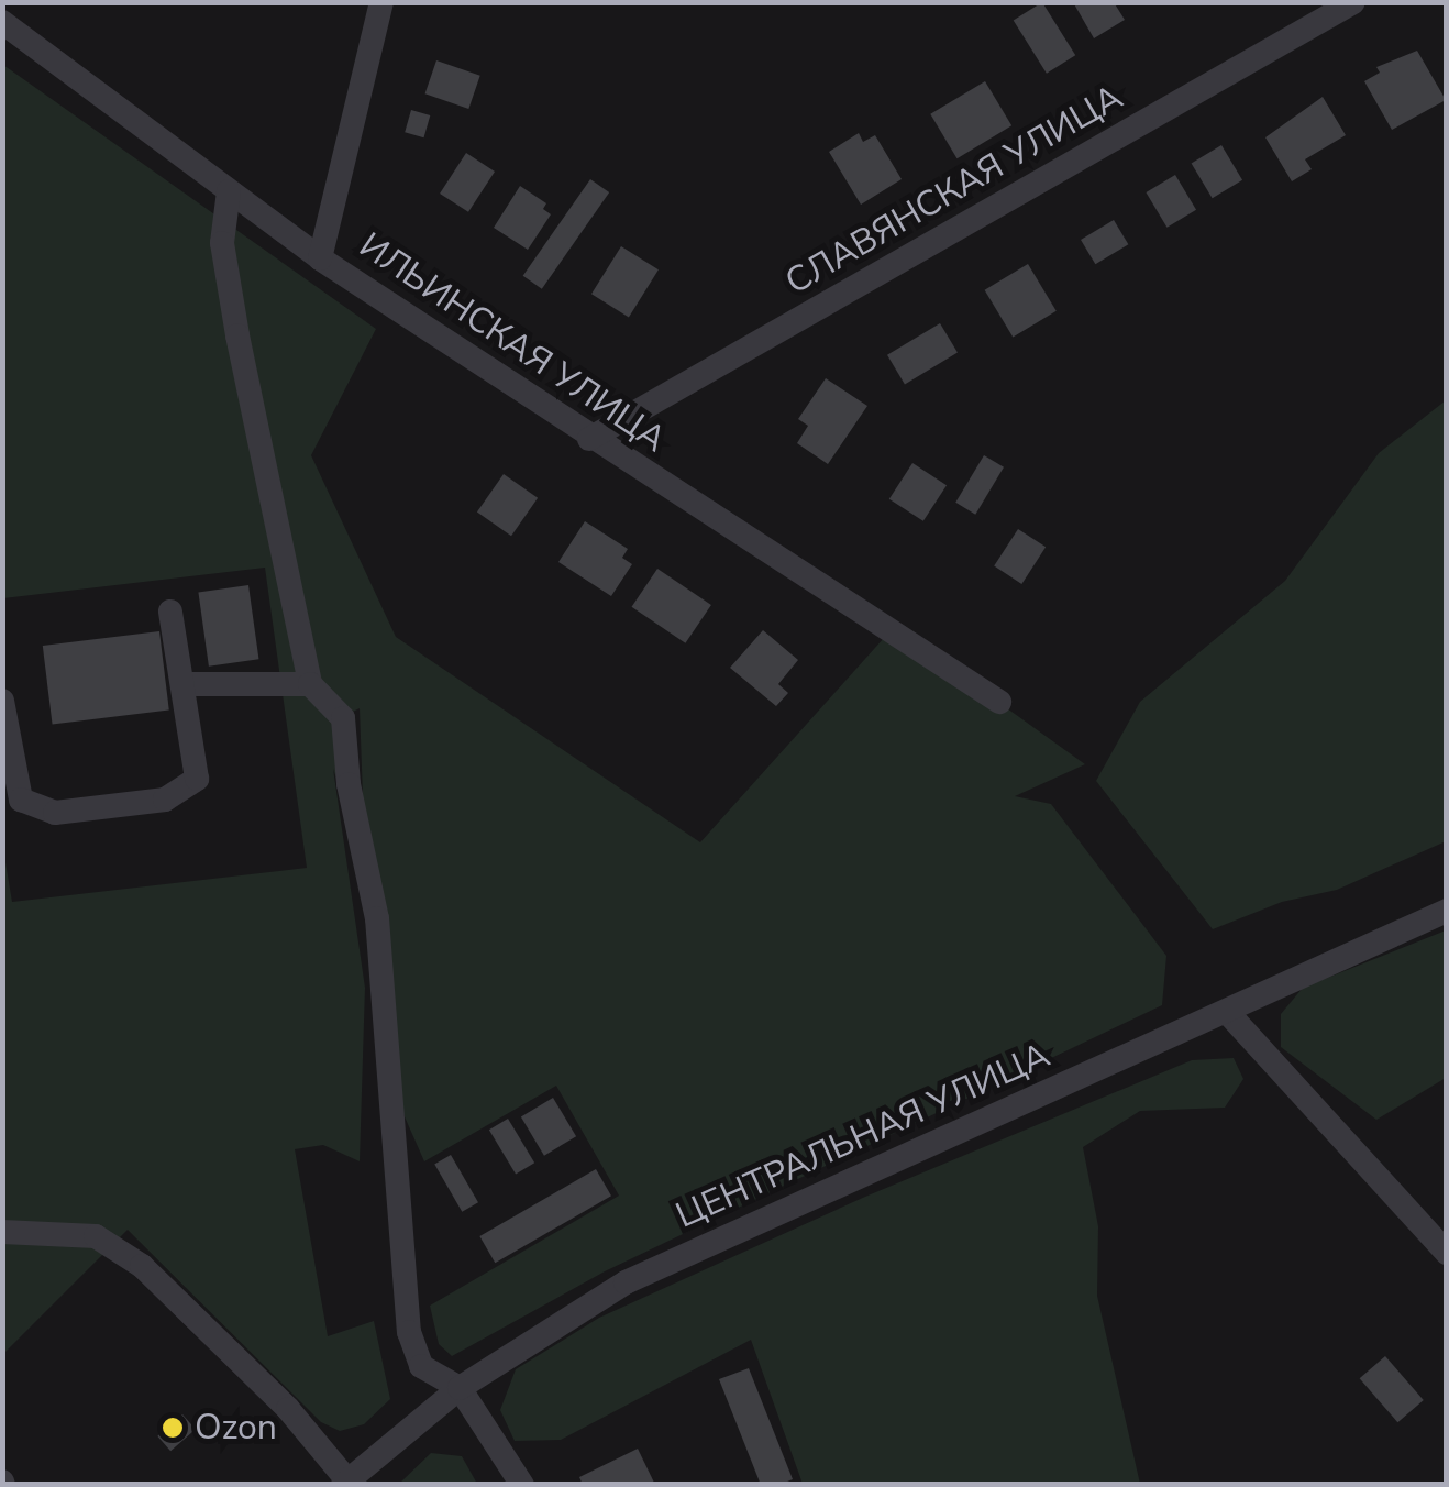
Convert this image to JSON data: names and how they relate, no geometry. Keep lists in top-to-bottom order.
{
  "streets": {
    "street": ["СЛАВЯНСКАЯ УЛИЦА", "ИЛЬИНСКАЯ УЛИЦА", "ЦЕНТРАЛЬНАЯ УЛИЦА"]
  },
  "crossings": [
    ["СЛАВЯНСКАЯ УЛИЦА", "ИЛЬИНСКАЯ УЛИЦА"]
  ],
  "places": ["Ozon"]
}
